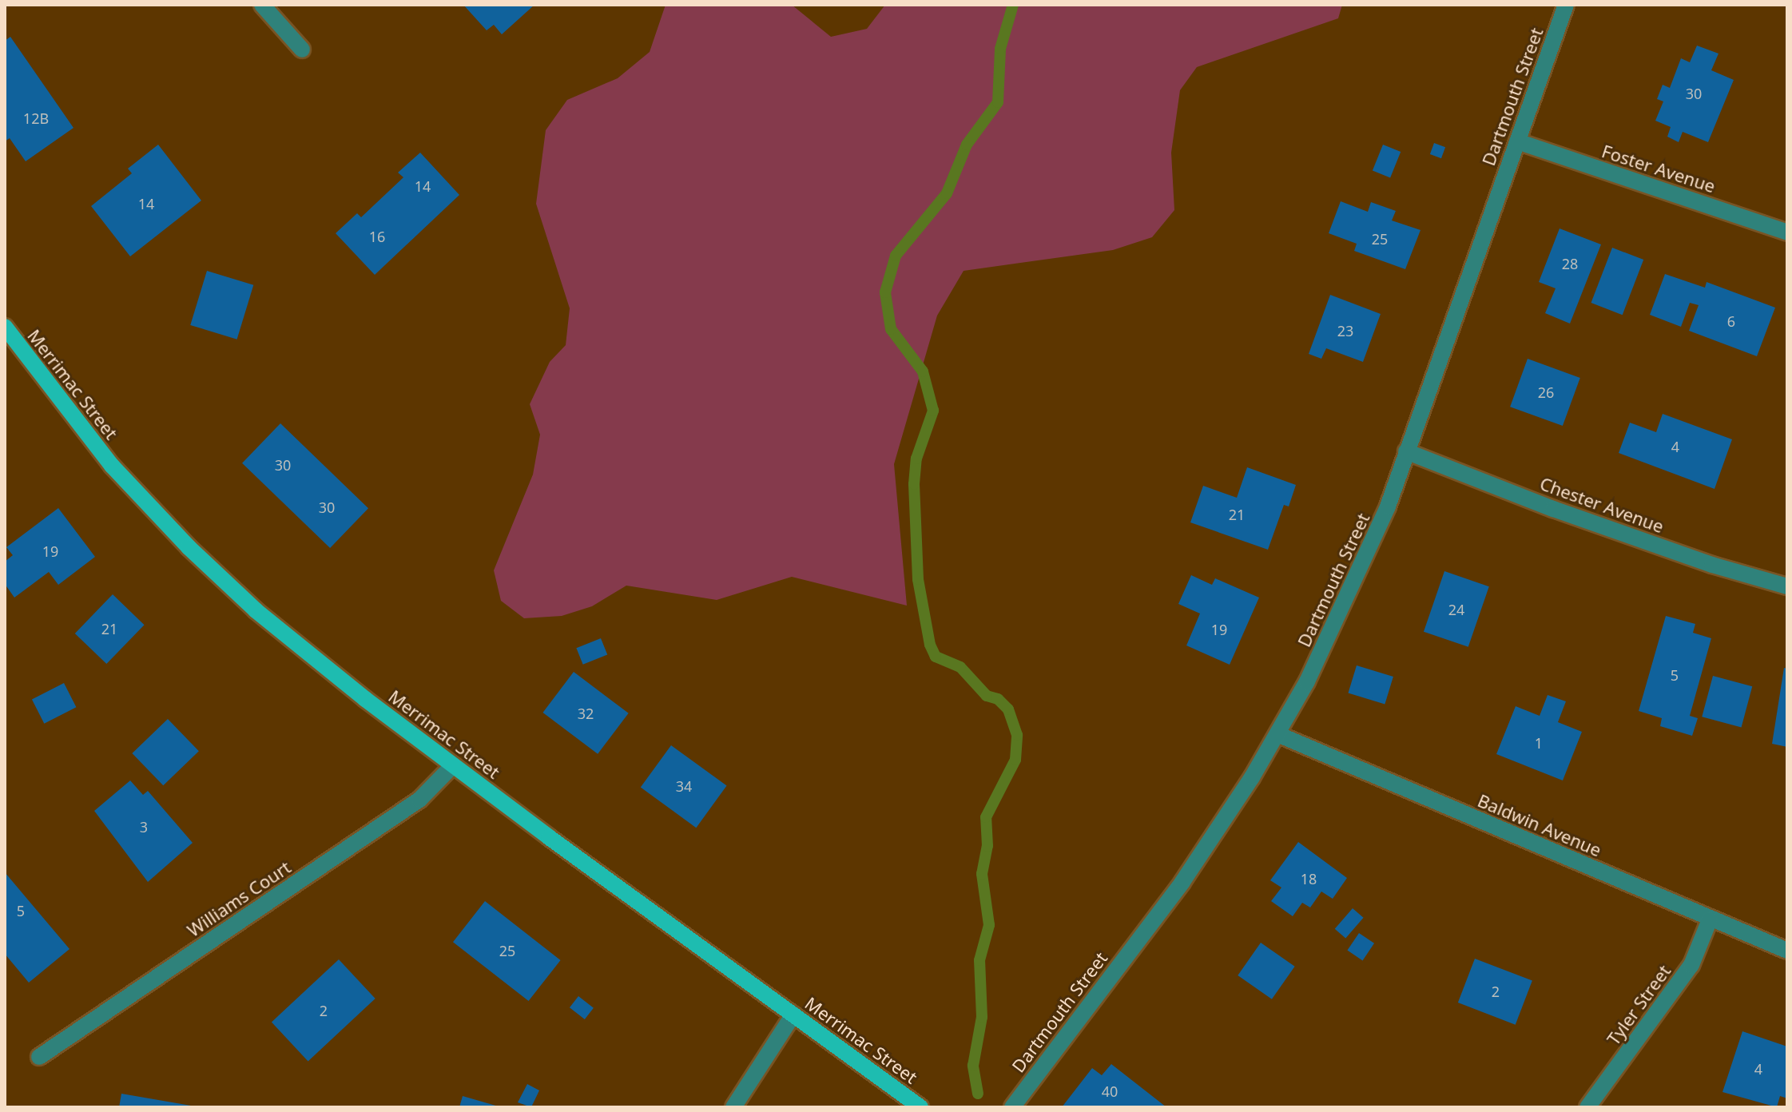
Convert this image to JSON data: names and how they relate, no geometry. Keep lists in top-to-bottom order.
{
  "streets": {
    "main road": ["Merrimac Street"],
    "street": [
      "Dartmouth Street",
      "Foster Avenue",
      "Chester Avenue",
      "Baldwin Avenue",
      "Williams Court",
      "Tyler Street"
    ]
  },
  "crossings": [
    ["Dartmouth Street", "Foster Avenue"],
    ["Dartmouth Street", "Chester Avenue"],
    ["Dartmouth Street", "Baldwin Avenue"],
    ["Merrimac Street", "Williams Court"],
    ["Baldwin Avenue", "Tyler Street"]
  ],
  "house_numbers": [
    "30",
    "12B",
    "14",
    "14",
    "16",
    "25",
    "28",
    "6",
    "23",
    "26",
    "4",
    "30",
    "30",
    "21",
    "19",
    "24",
    "21",
    "19",
    "5",
    "32",
    "1",
    "34",
    "3",
    "18",
    "5",
    "25",
    "2",
    "2",
    "4",
    "40"
  ]
}
